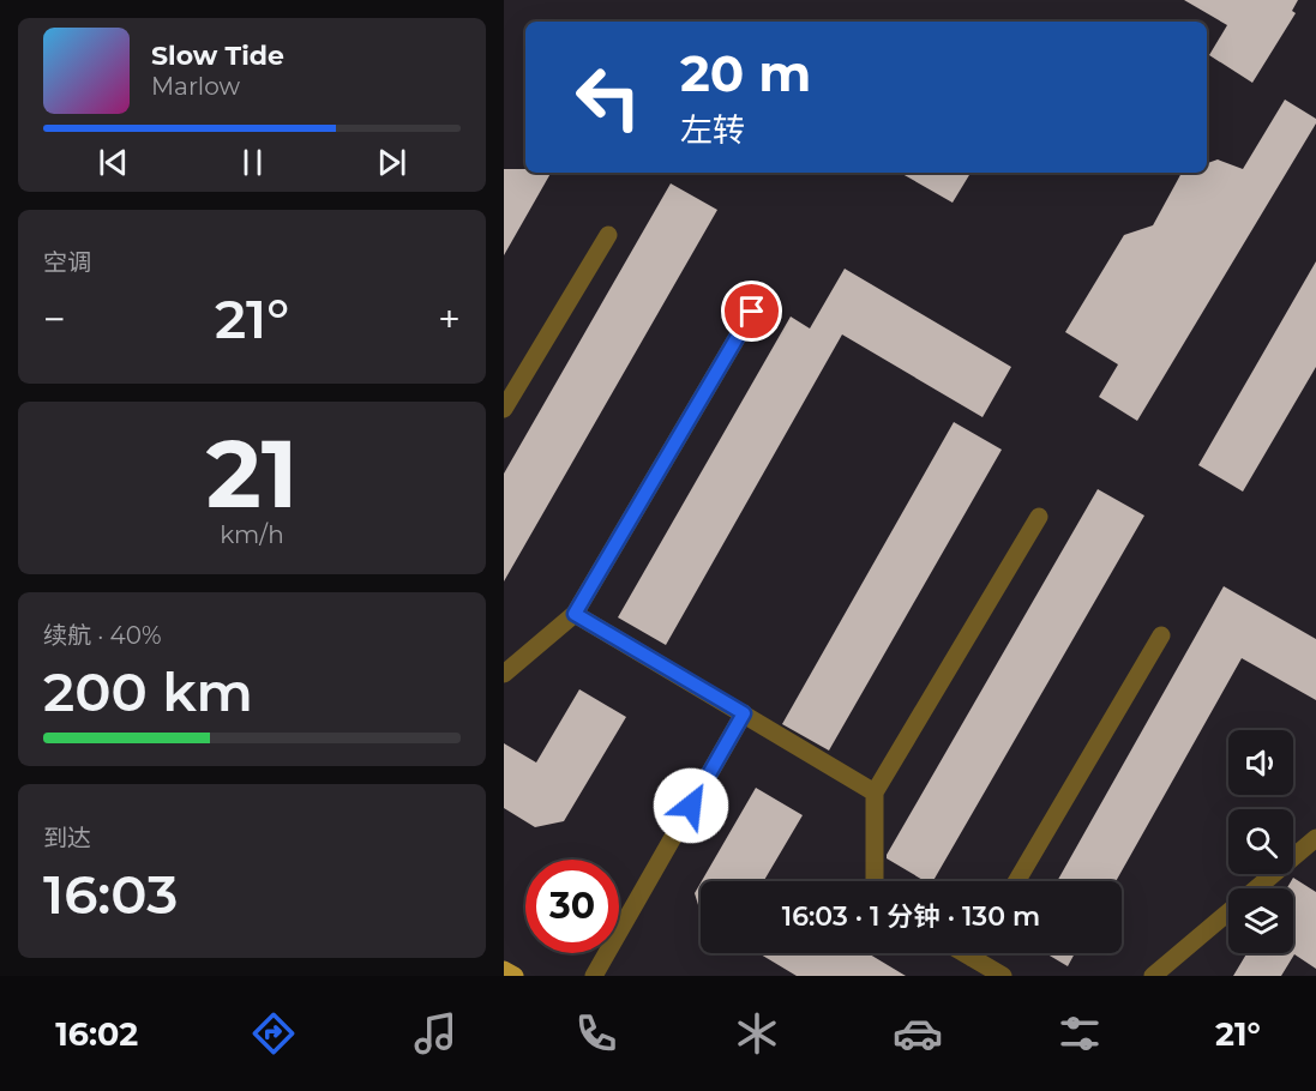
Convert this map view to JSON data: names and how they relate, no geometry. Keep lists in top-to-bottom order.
{
  "page": {
    "turn": ["20 m", "左转"],
    "song": ["Slow Tide", "Marlow"],
    "tile": [
      "空调",
      ["21", "km/h"],
      ["续航 · 40%", "200 km"],
      ["到达", "16:03"]
    ],
    "heat": ["−", "21°", "+"],
    "limit": "30",
    "trip": "16:03 · 1 分钟 · 130 m",
    "tabs": ["16:02", "21°"]
  }
}
